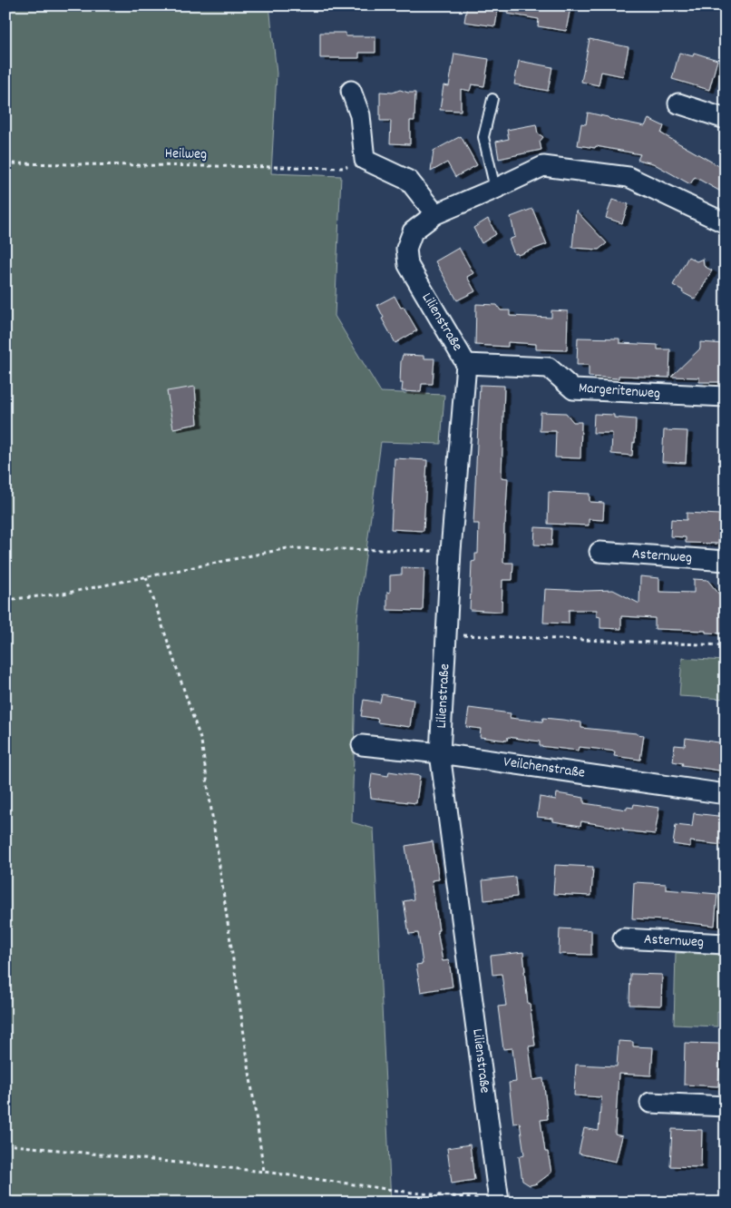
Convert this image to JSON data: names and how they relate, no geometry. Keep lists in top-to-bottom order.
{
  "streets": {
    "street": [
      "Lilienstraße",
      "Margeritenweg",
      "Asternweg",
      "Veilchenstraße"
    ],
    "path": ["Heilweg"]
  },
  "crossings": [
    ["Lilienstraße", "Margeritenweg"],
    ["Lilienstraße", "Veilchenstraße"]
  ]
}
